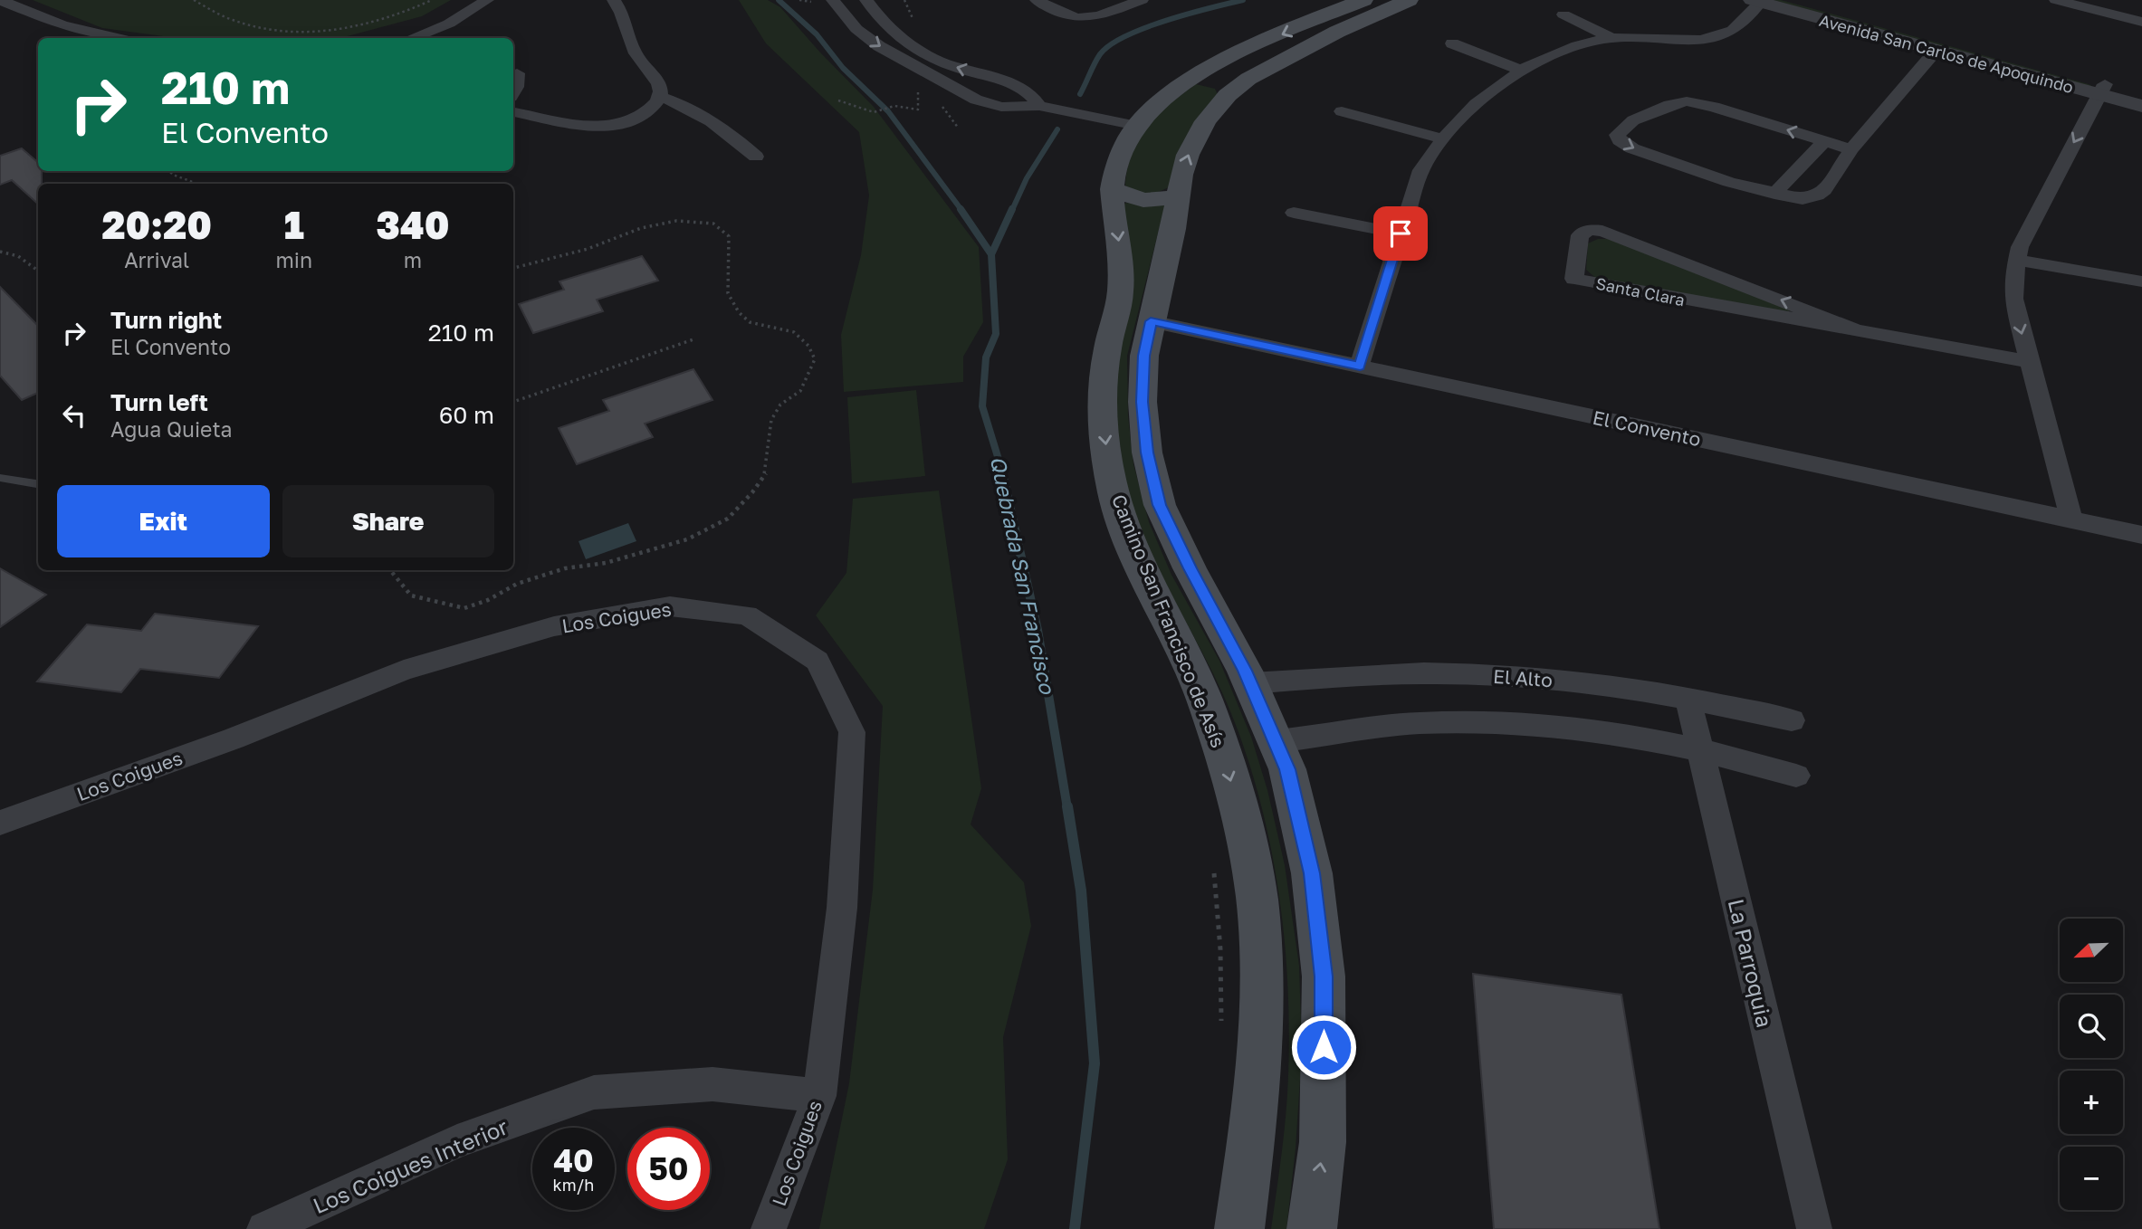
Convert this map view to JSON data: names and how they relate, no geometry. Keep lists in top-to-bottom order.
{
  "streets": {
    "main road": ["Camino San Francisco de Asís"],
    "street": [
      "Avenida San Carlos de Apoquindo",
      "Santa Clara",
      "El Convento",
      "Los Coigues",
      "El Alto",
      "La Parroquia",
      "Los Coigues Interior"
    ]
  },
  "crossings": [
    ["El Convento", "Camino San Francisco de Asís"],
    ["Los Coigues", "Los Coigues Interior"],
    ["Camino San Francisco de Asís", "El Alto"],
    ["El Alto", "La Parroquia"]
  ],
  "water": ["Quebrada San Francisco"],
  "north": "bottom left",
  "page": {
    "turn": ["210 m", "El Convento"],
    "eta": [
      "20:20",
      "Arrival",
      "1",
      "min",
      "340",
      "m"
    ],
    "list": [
      {
        "name": "Turn right",
        "note": "El Convento",
        "value": "210 m"
      },
      {
        "name": "Turn left",
        "note": "Agua Quieta",
        "value": "60 m"
      }
    ],
    "buttons": ["Exit", "Share"],
    "map_buttons": ["+", "−"],
    "speed": "40 km/h",
    "limit": "50"
  }
}
